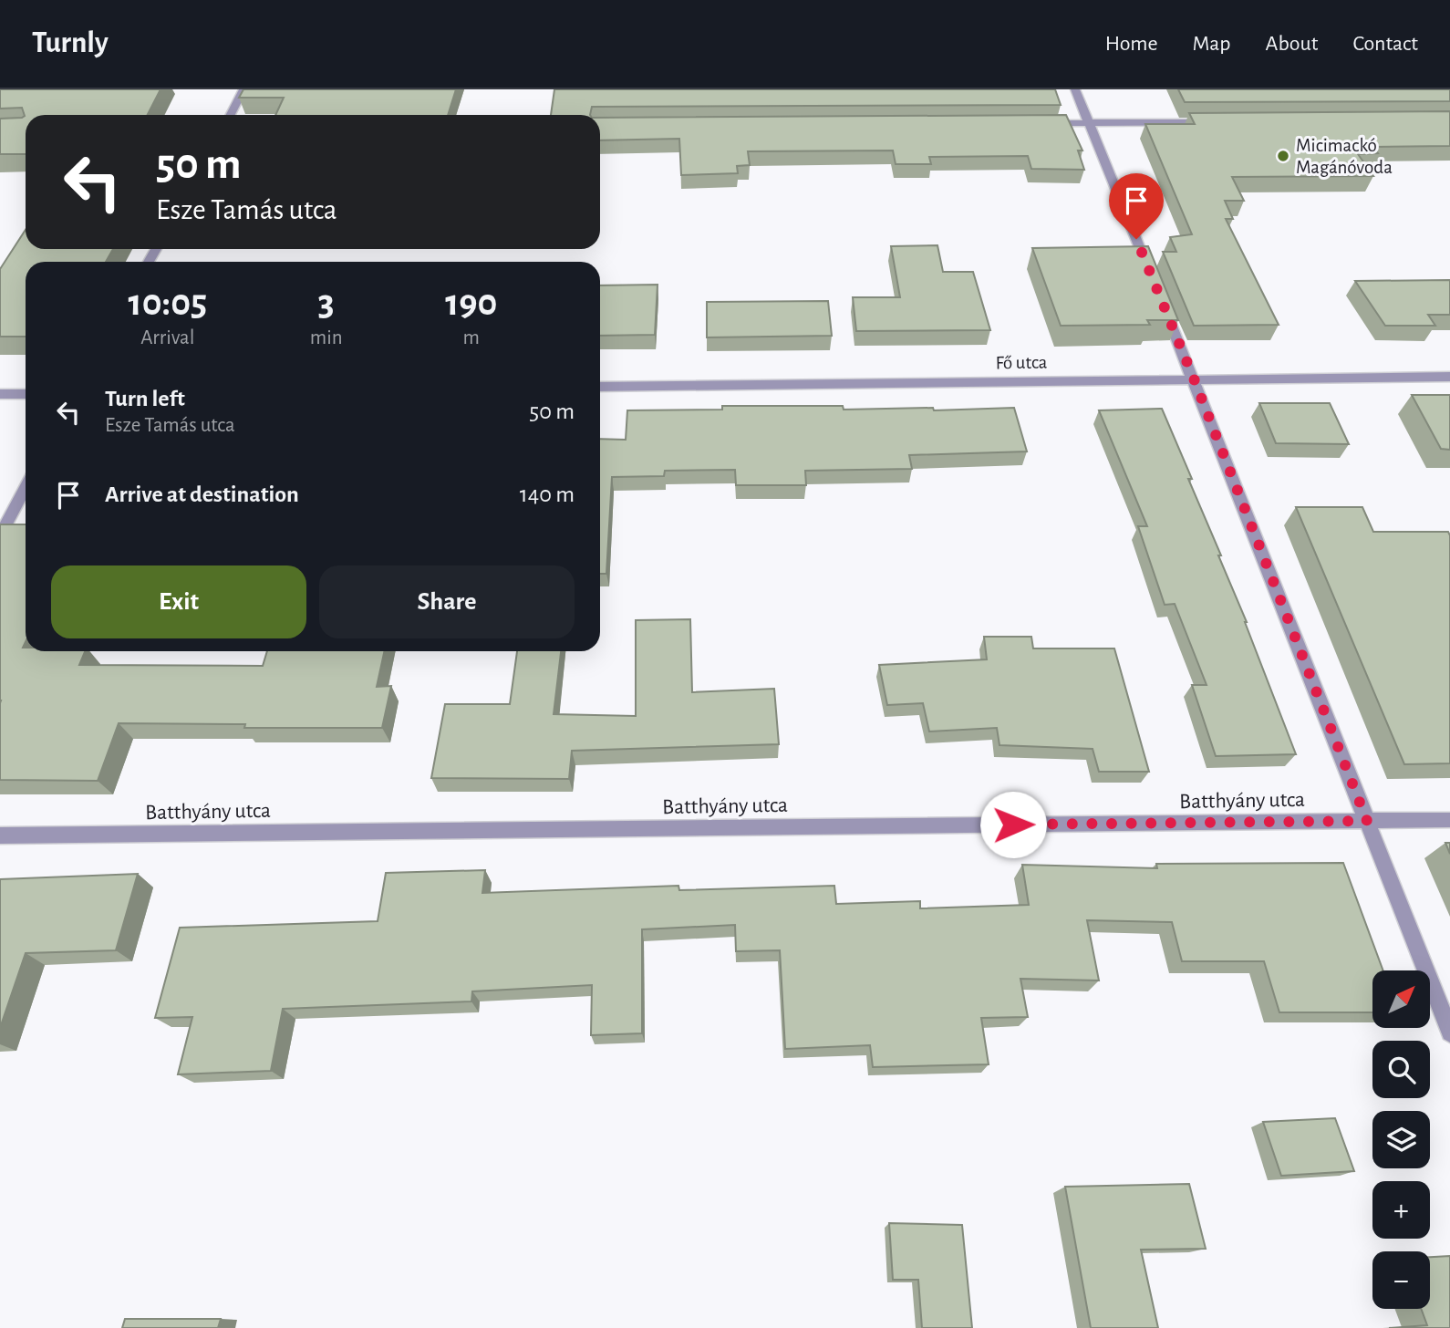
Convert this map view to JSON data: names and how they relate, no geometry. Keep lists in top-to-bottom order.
{
  "streets": {
    "street": ["Fő utca", "Batthyány utca"]
  },
  "places": ["Micimackó Magánóvoda"],
  "north": "top right",
  "page": {
    "header": "Turnly",
    "nav": [
      "Home",
      "Map",
      "About",
      "Contact"
    ],
    "turn": ["50 m", "Esze Tamás utca"],
    "eta": [
      "10:05",
      "Arrival",
      "3",
      "min",
      "190",
      "m"
    ],
    "list": [
      {
        "name": "Turn left",
        "note": "Esze Tamás utca",
        "value": "50 m"
      },
      {
        "name": "Arrive at destination",
        "value": "140 m"
      }
    ],
    "buttons": ["Exit", "Share"],
    "map_buttons": ["+", "−"]
  }
}
